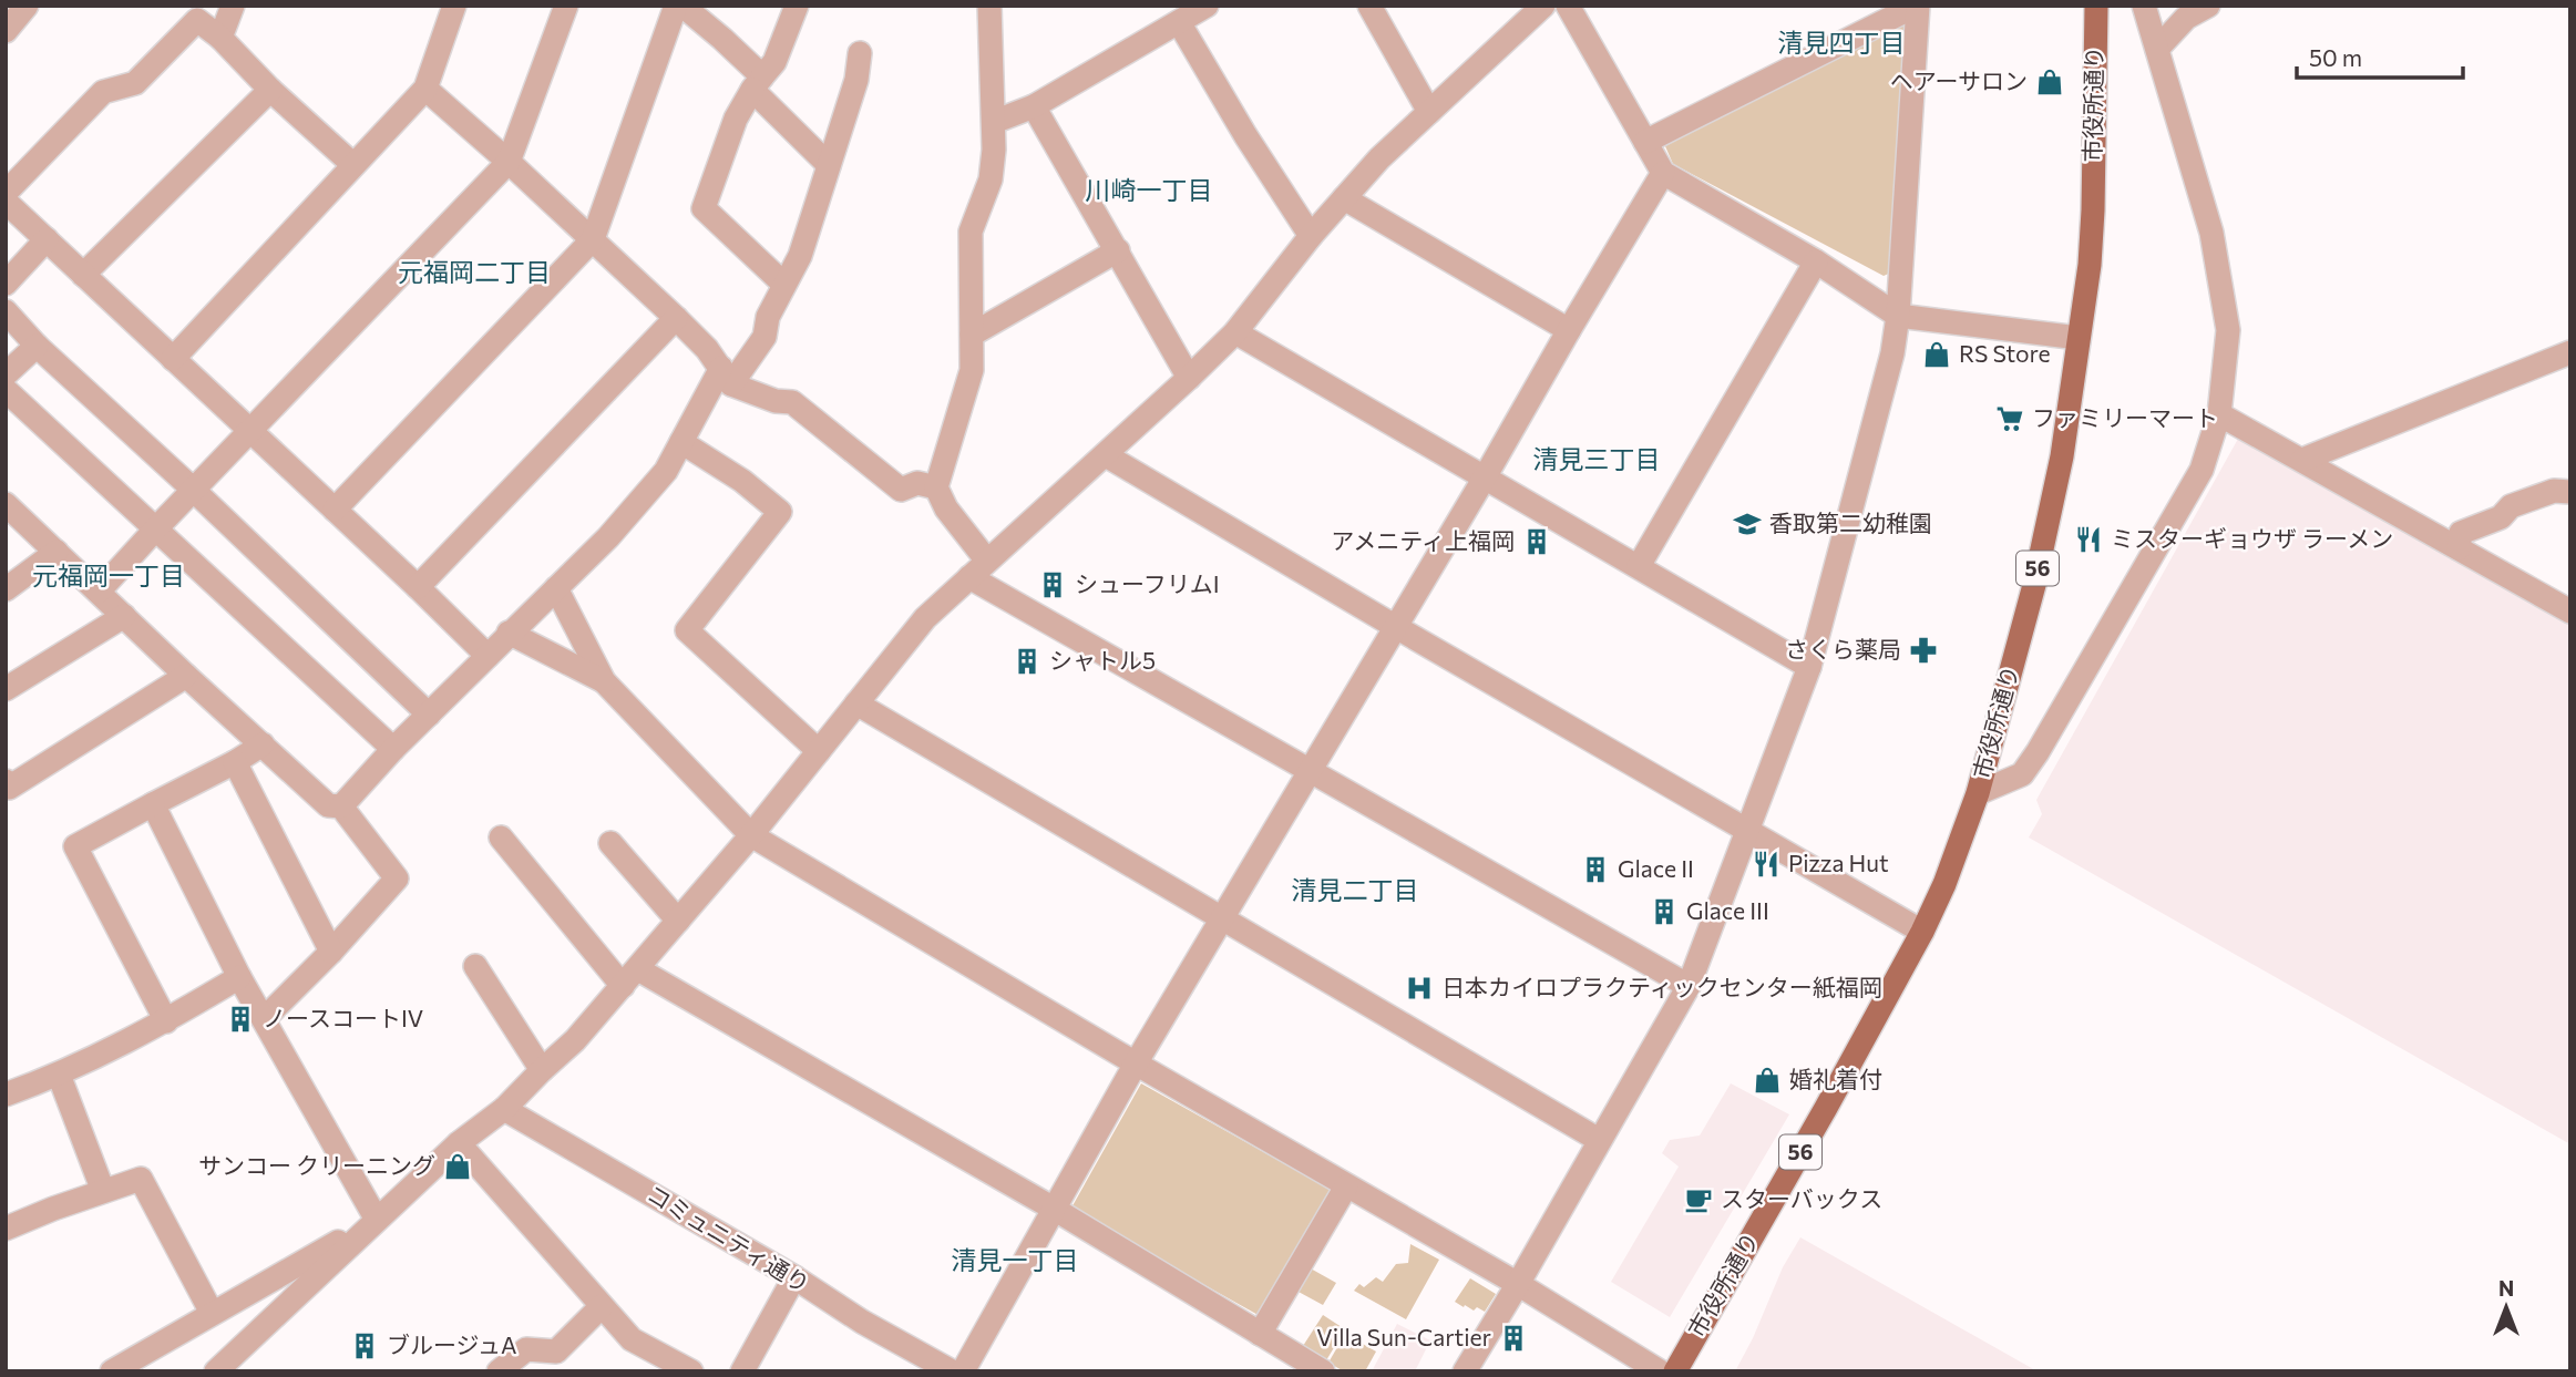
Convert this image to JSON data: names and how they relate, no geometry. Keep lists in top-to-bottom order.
{
  "streets": {
    "main road": ["市役所通り", "56"],
    "street": ["コミュニティ通り"]
  },
  "districts": [
    "清見四丁目",
    "川崎一丁目",
    "元福岡二丁目",
    "清見三丁目",
    "元福岡一丁目",
    "清見二丁目",
    "清見一丁目"
  ],
  "places": {
    "shop": [
      "ヘアーサロン",
      "RS Store",
      "婚礼着付",
      "サンコー クリーニング"
    ],
    "supermarket": ["ファミリーマート"],
    "school or university": ["香取第二幼稚園"],
    "restaurant": ["ミスターギョウザ ラーメン", "Pizza Hut"],
    "building": [
      "アメニティ上福岡",
      "シューフリムI",
      "シャトル5",
      "Glace II",
      "Glace III",
      "ノースコートIV",
      "Villa Sun-Cartier",
      "ブルージュA"
    ],
    "pharmacy": ["さくら薬局"],
    "hospital": ["日本カイロプラクティックセンター紙福岡"],
    "cafe": ["スターバックス"]
  },
  "scale_bar": "50 m",
  "north": "top"
}
